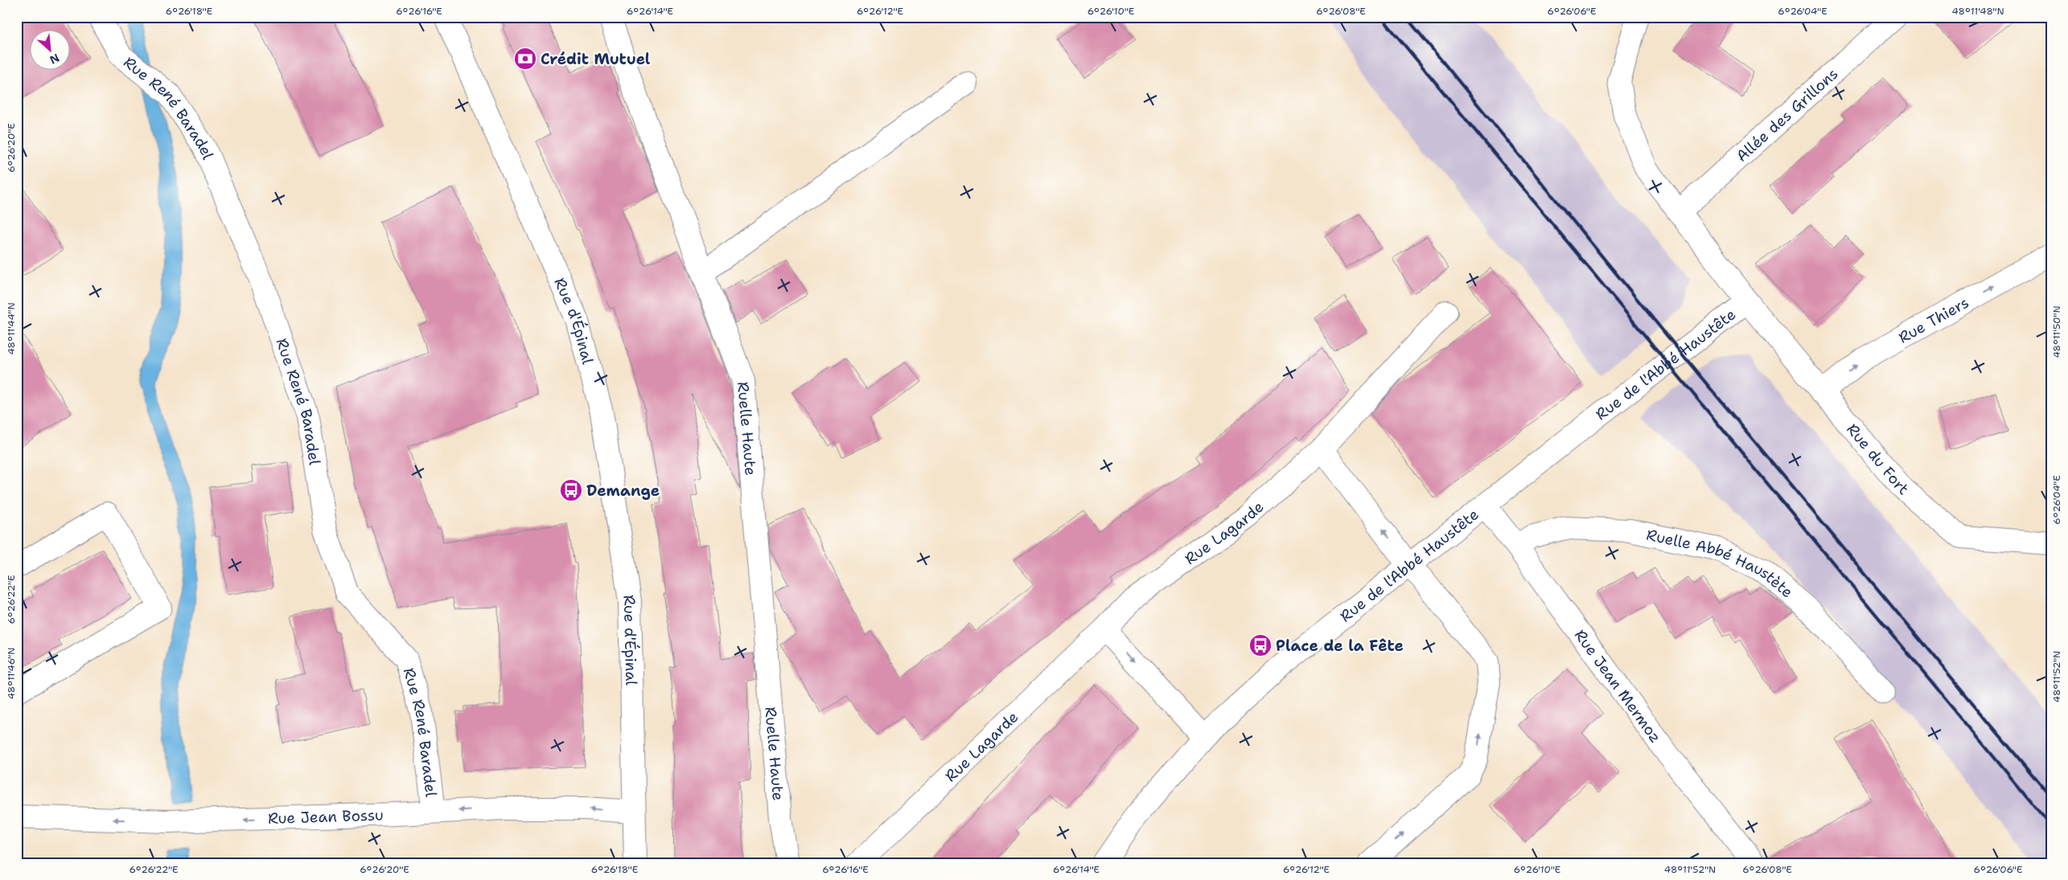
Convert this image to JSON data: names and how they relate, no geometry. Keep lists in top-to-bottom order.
{
  "streets": {
    "street": [
      "Rue René Baradel",
      "Allée des Grillons",
      "Rue Thiers",
      "Rue d'Épinal",
      "Rue de l'Abbé Haustête",
      "Ruelle Haute",
      "Rue du Fort",
      "Rue Lagarde",
      "Ruelle Abbé Haustète",
      "Rue Jean Mermoz",
      "Rue Jean Bossu"
    ]
  },
  "crossings": [
    ["Rue René Baradel", "Rue Jean Bossu"],
    ["Allée des Grillons", "Rue du Fort"],
    ["Rue Thiers", "Rue du Fort"],
    ["Rue d'Épinal", "Rue Jean Bossu"],
    ["Rue de l'Abbé Haustête", "Rue du Fort"],
    ["Rue de l'Abbé Haustête", "Rue Jean Mermoz"],
    ["Ruelle Abbé Haustète", "Rue Jean Mermoz"]
  ],
  "one_way": ["Rue Thiers", "Rue Jean Bossu"],
  "places": {
    "bank": ["Crédit Mutuel"],
    "bus stop": ["Demange", "Place de la Fête"]
  },
  "north": "bottom right",
  "coordinates": [
    "6°26'18\"E",
    "6°26'16\"E",
    "6°26'14\"E",
    "6°26'12\"E",
    "6°26'10\"E",
    "6°26'08\"E",
    "6°26'06\"E",
    "6°26'04\"E",
    "48°11'48\"N",
    "6°26'20\"E",
    "48°11'44\"N",
    "48°11'50\"N",
    "6°26'22\"E",
    "48°11'46\"N",
    "48°11'52\"N"
  ]
}
